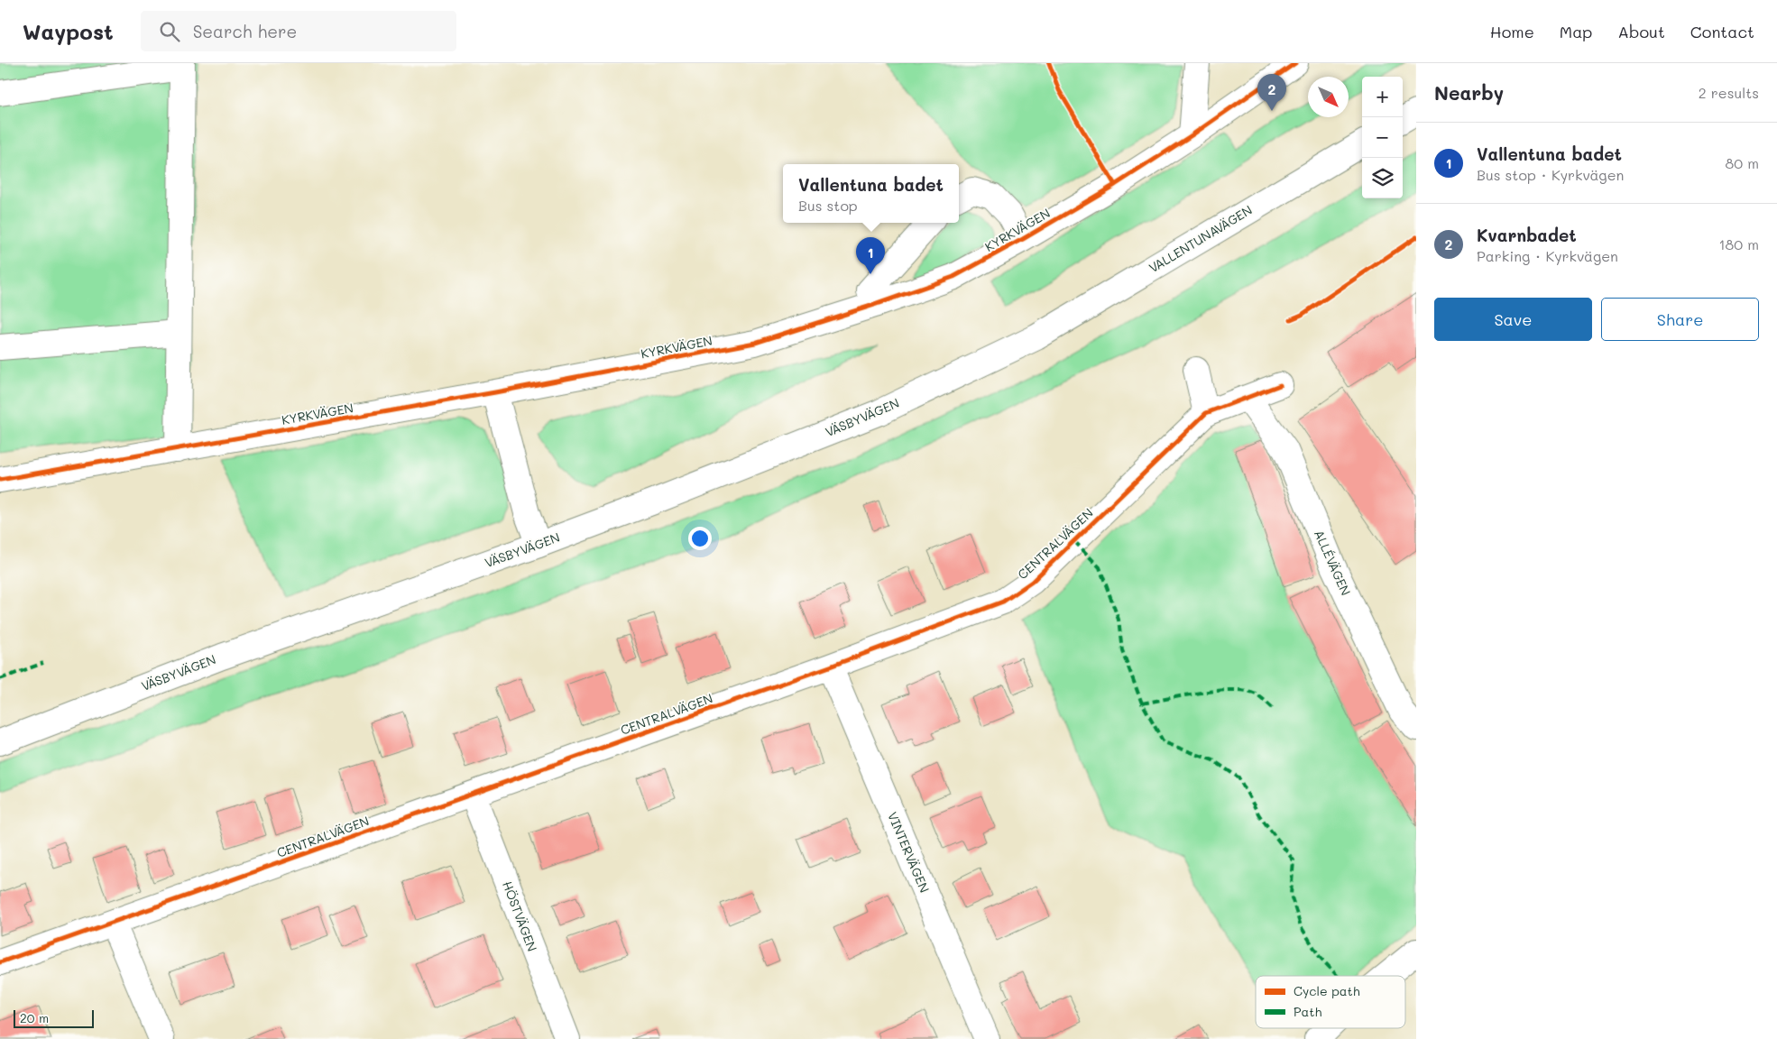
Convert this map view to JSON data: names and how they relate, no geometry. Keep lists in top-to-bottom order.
{
  "streets": {
    "street": [
      "KYRKVÄGEN",
      "VALLENTUNAVÄGEN",
      "VÄSBYVÄGEN",
      "CENTRALVÄGEN",
      "ALLÉVÄGEN",
      "VINTERVÄGEN",
      "HÖSTVÄGEN"
    ]
  },
  "crossings": [
    ["VALLENTUNAVÄGEN", "VÄSBYVÄGEN"],
    ["CENTRALVÄGEN", "ALLÉVÄGEN"],
    ["CENTRALVÄGEN", "VINTERVÄGEN"],
    ["CENTRALVÄGEN", "HÖSTVÄGEN"]
  ],
  "legend": ["Cycle path", "Path"],
  "scale_bar": "20 m",
  "north": "bottom right",
  "page": {
    "header": "Waypost",
    "search": "Search here",
    "nav": [
      "Home",
      "Map",
      "About",
      "Contact"
    ],
    "heading": ["Nearby", "2 results"],
    "pins": ["2", "1"],
    "map_buttons": ["+", "−"],
    "list": [
      {
        "mark": "1",
        "name": "Vallentuna badet",
        "note": "Bus stop · Kyrkvägen",
        "value": "80 m"
      },
      {
        "mark": "2",
        "name": "Kvarnbadet",
        "note": "Parking · Kyrkvägen",
        "value": "180 m"
      }
    ],
    "popup": ["Vallentuna badet", "Bus stop"],
    "buttons": ["Save", "Share"],
    "scale": "20 m"
  }
}
